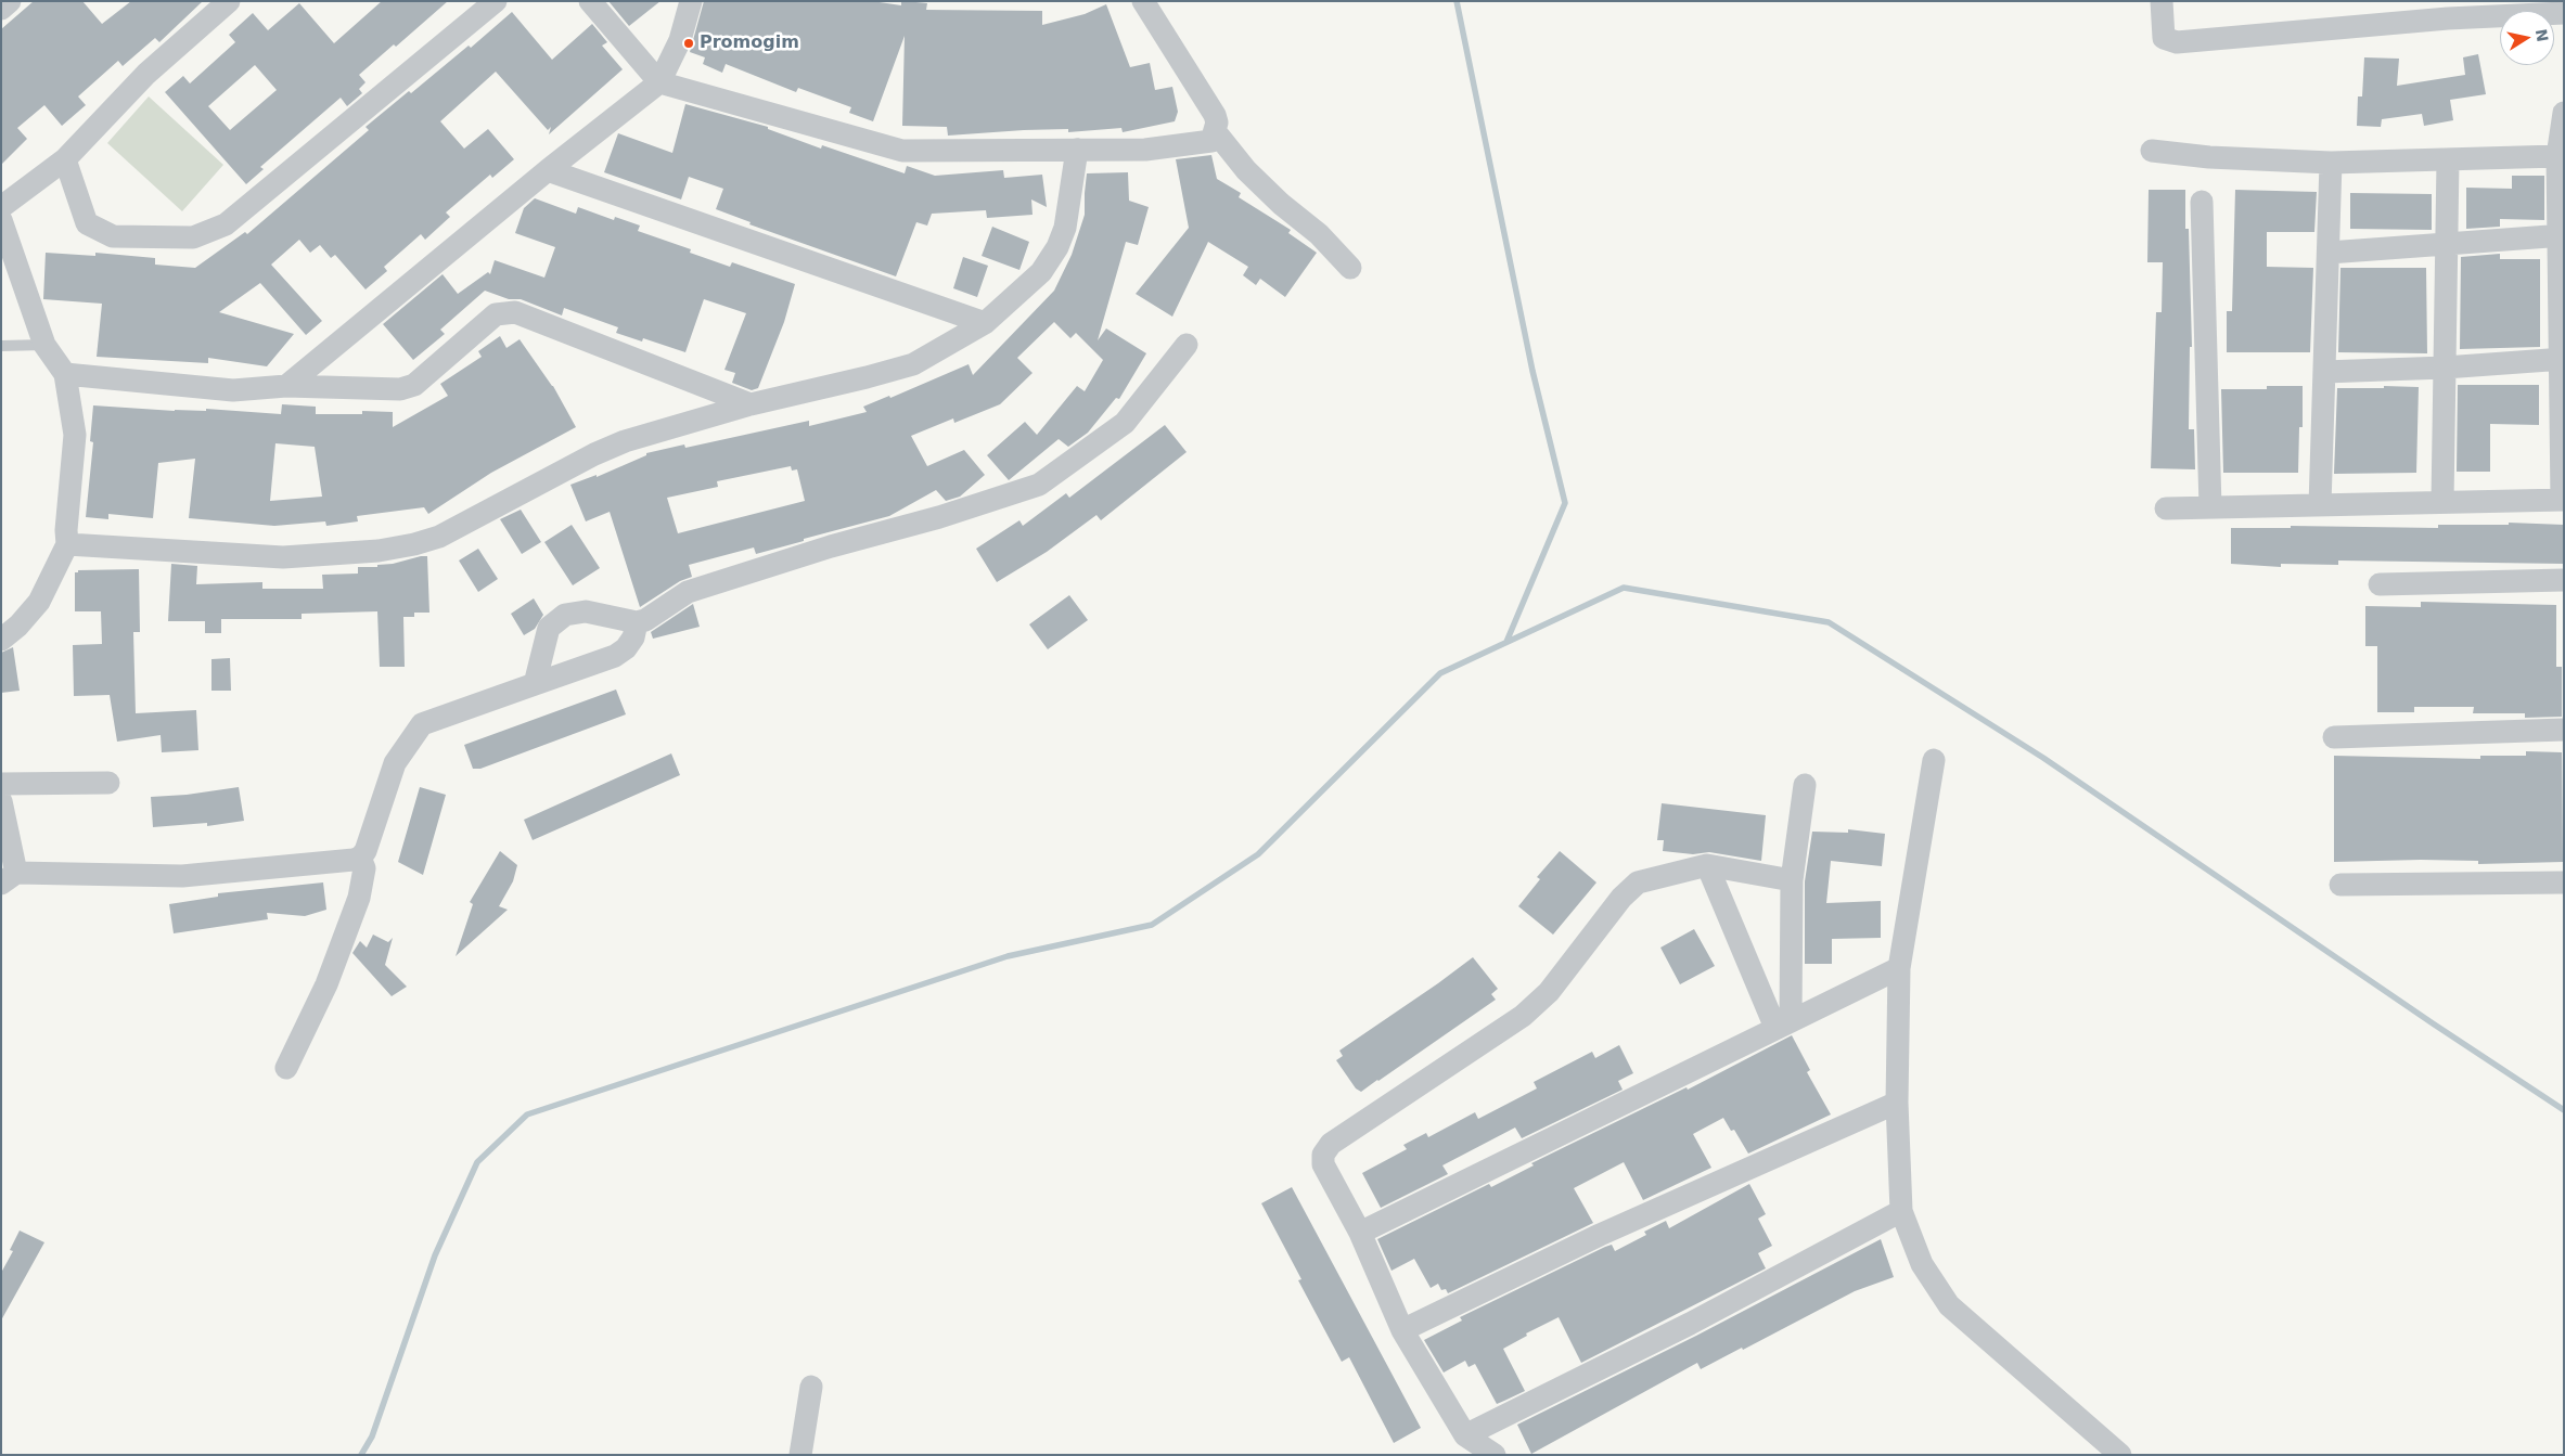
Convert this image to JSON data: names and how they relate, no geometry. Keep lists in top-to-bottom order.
{
  "places": ["Promogim"],
  "north": "right"
}
